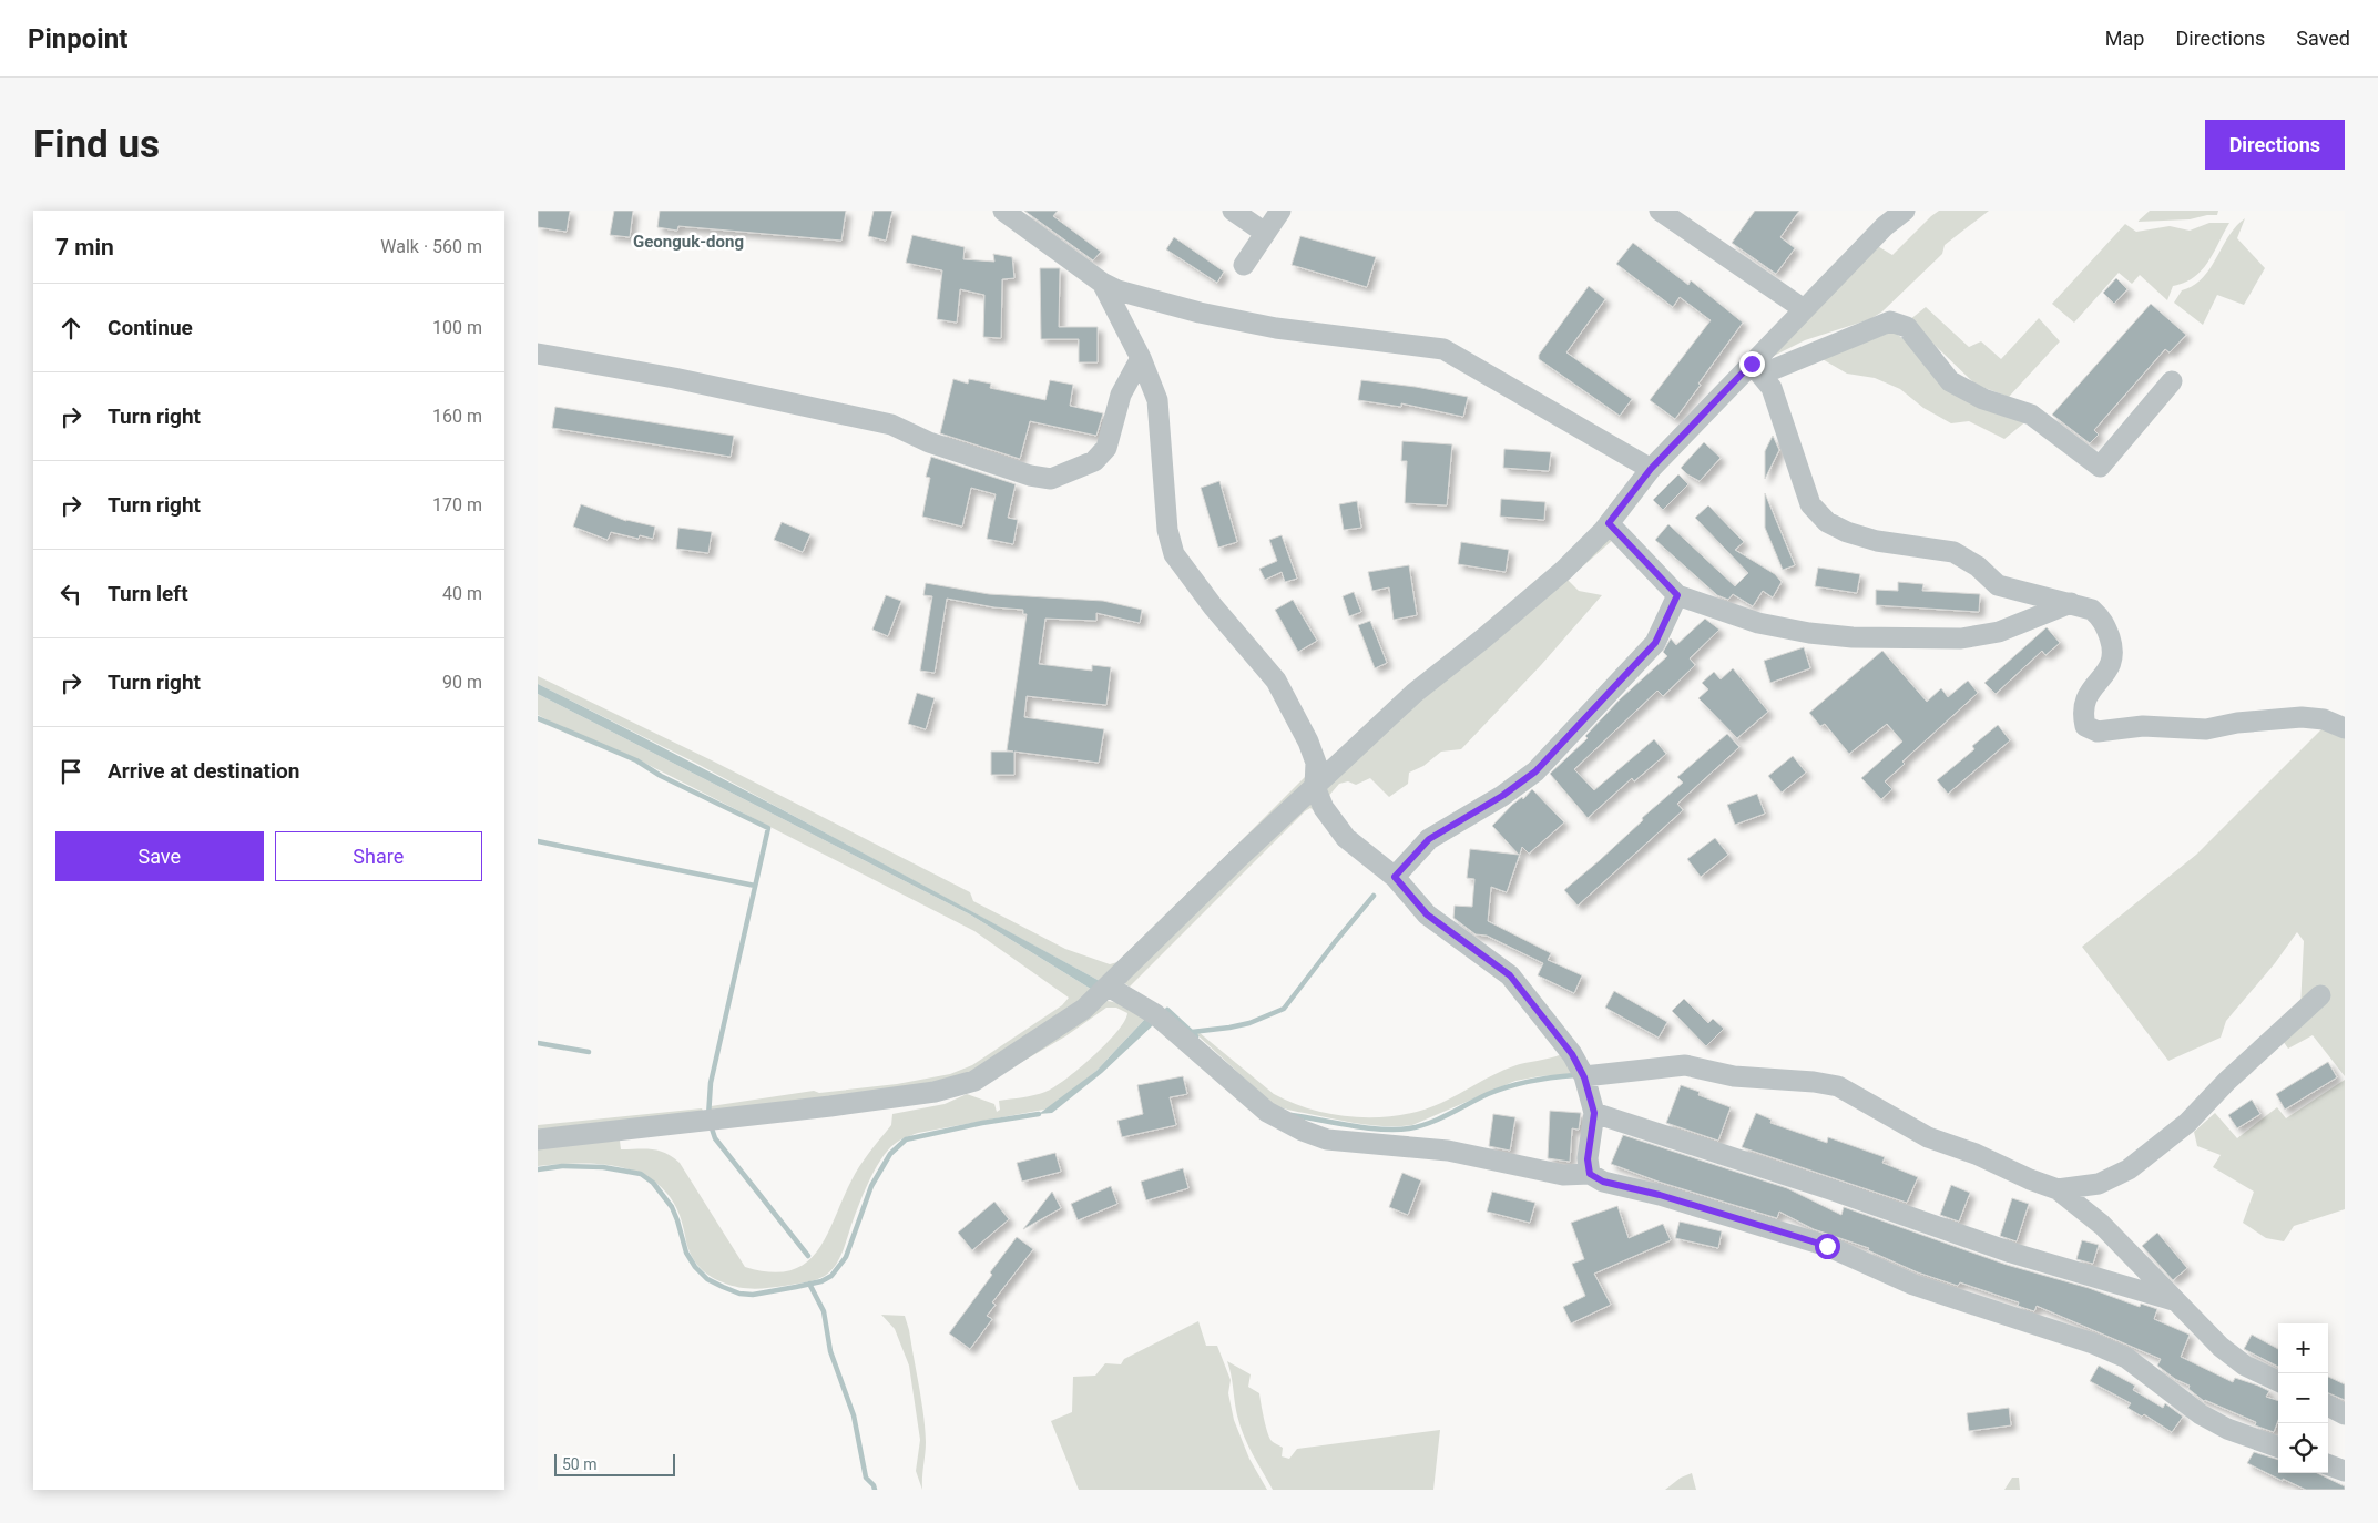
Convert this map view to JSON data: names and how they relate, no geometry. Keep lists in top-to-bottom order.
{
  "districts": ["Geonguk-dong"],
  "scale_bar": "50 m",
  "page": {
    "header": "Pinpoint",
    "nav": ["Map", "Directions", "Saved"],
    "buttons": [
      "Directions",
      ["Save", "Share"]
    ],
    "title": "Find us",
    "heading": ["7 min", "Walk · 560 m"],
    "list": [
      ["Continue", "100 m"],
      ["Turn right", "160 m"],
      ["Turn right", "170 m"],
      ["Turn left", "40 m"],
      ["Turn right", "90 m"],
      "Arrive at destination"
    ],
    "map_buttons": ["+", "−"],
    "scale": "50 m"
  }
}
